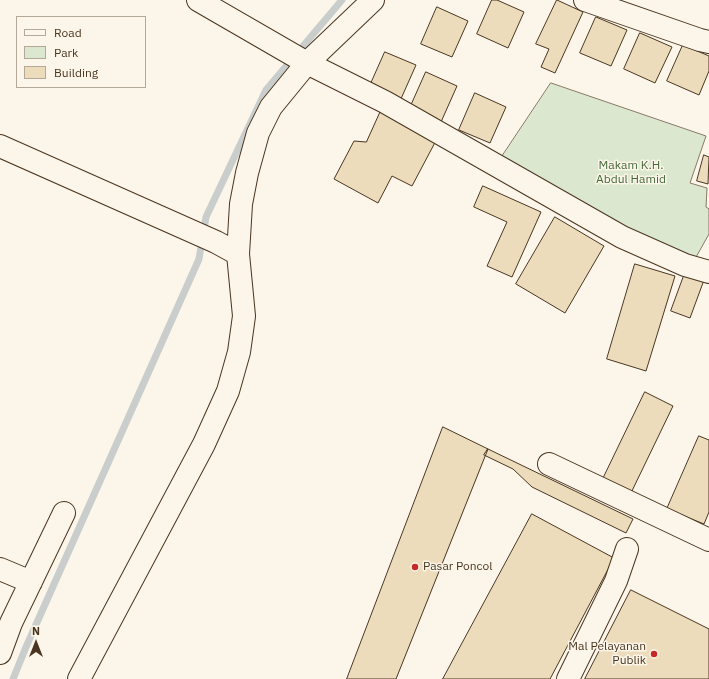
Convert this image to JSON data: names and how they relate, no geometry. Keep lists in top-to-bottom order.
{
  "parks": ["Makam K.H. Abdul Hamid"],
  "places": ["Pasar Poncol", "Mal Pelayanan Publik"],
  "legend": ["Road", "Park", "Building"],
  "north": "top"
}
